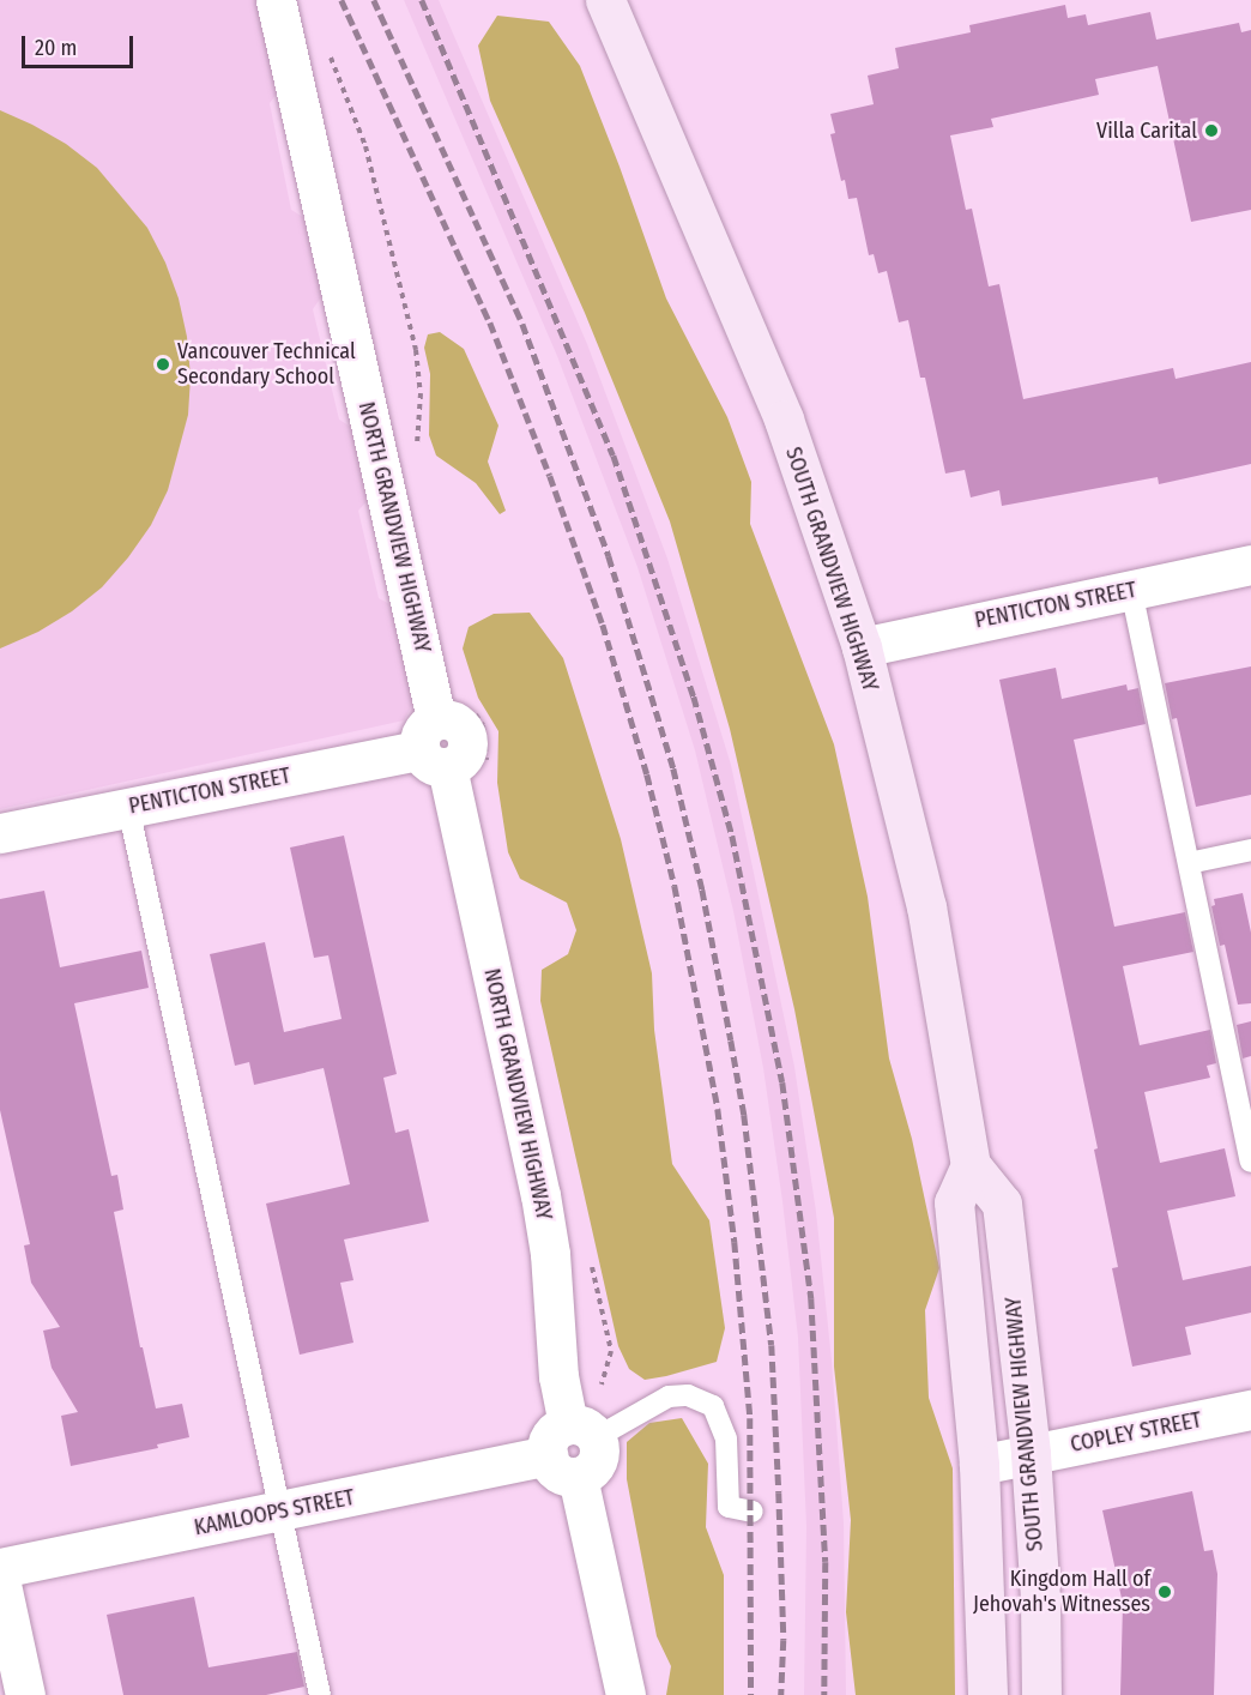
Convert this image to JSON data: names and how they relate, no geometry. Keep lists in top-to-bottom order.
{
  "streets": {
    "main road": ["SOUTH GRANDVIEW HIGHWAY"],
    "street": [
      "NORTH GRANDVIEW HIGHWAY",
      "PENTICTON STREET",
      "COPLEY STREET",
      "KAMLOOPS STREET"
    ]
  },
  "crossings": [
    ["NORTH GRANDVIEW HIGHWAY", "PENTICTON STREET"],
    ["NORTH GRANDVIEW HIGHWAY", "KAMLOOPS STREET"],
    ["SOUTH GRANDVIEW HIGHWAY", "PENTICTON STREET"],
    ["SOUTH GRANDVIEW HIGHWAY", "COPLEY STREET"]
  ],
  "places": ["Villa Carital", "Vancouver Technical Secondary School", "Kingdom Hall of Jehovah's Witnesses"],
  "scale_bar": "20 m"
}
